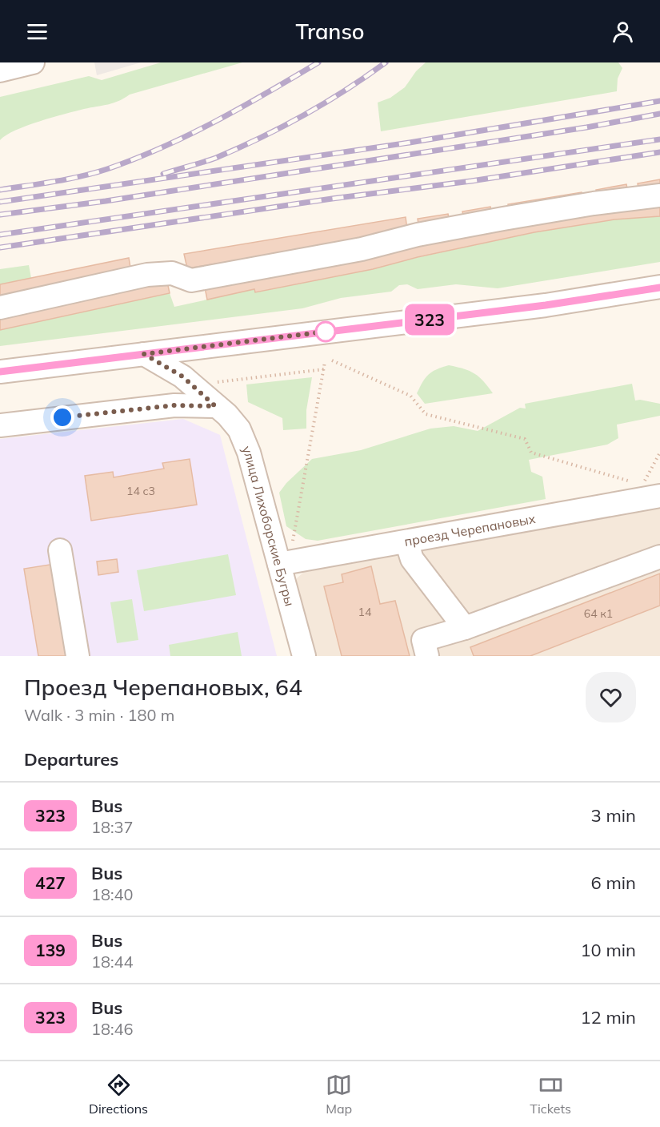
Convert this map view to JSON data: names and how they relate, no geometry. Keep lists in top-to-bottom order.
{
  "streets": {
    "street": ["улица Лихоборские Бугры", "проезд Черепановых"]
  },
  "crossings": [
    ["улица Лихоборские Бугры", "проезд Черепановых"]
  ],
  "lines": ["bus line 323"],
  "house_numbers": ["14 с3", "14", "64 к1"],
  "page": {
    "header": "Transo",
    "on_map": "323",
    "heading": [
      ["Проезд Черепановых, 64", "Walk · 3 min · 180 m"],
      "Departures"
    ],
    "list": [
      {
        "mark": "323",
        "name": "Bus",
        "note": "18:37",
        "value": "3 min"
      },
      {
        "mark": "427",
        "name": "Bus",
        "note": "18:40",
        "value": "6 min"
      },
      {
        "mark": "139",
        "name": "Bus",
        "note": "18:44",
        "value": "10 min"
      },
      {
        "mark": "323",
        "name": "Bus",
        "note": "18:46",
        "value": "12 min"
      }
    ],
    "tabs": ["Directions", "Map", "Tickets"]
  }
}
